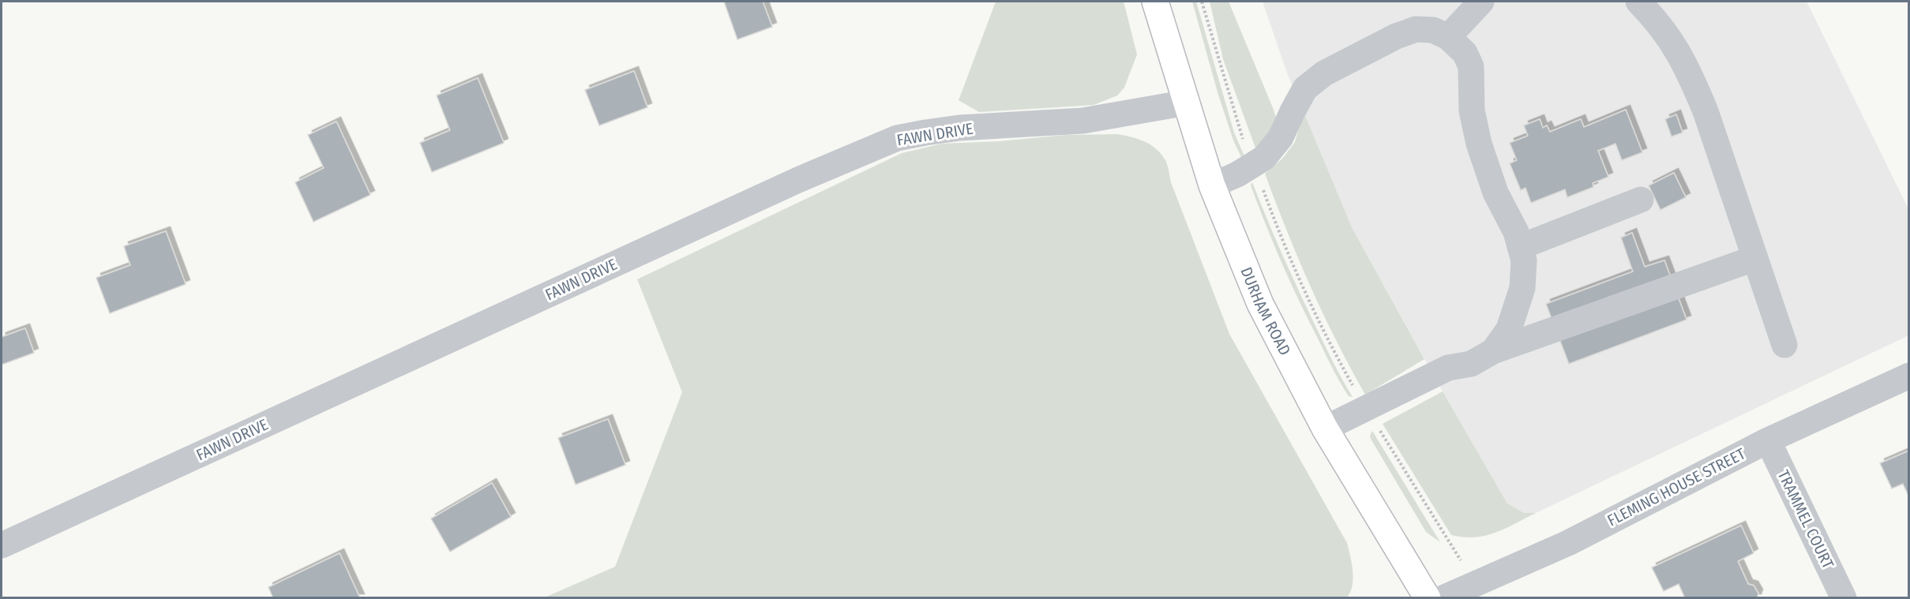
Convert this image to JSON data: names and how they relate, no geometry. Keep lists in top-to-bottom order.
{
  "streets": {
    "main road": ["DURHAM ROAD"],
    "street": ["FAWN DRIVE", "FLEMING HOUSE STREET", "TRAMMEL COURT"]
  },
  "crossings": [
    ["FAWN DRIVE", "DURHAM ROAD"],
    ["FLEMING HOUSE STREET", "TRAMMEL COURT"]
  ]
}
